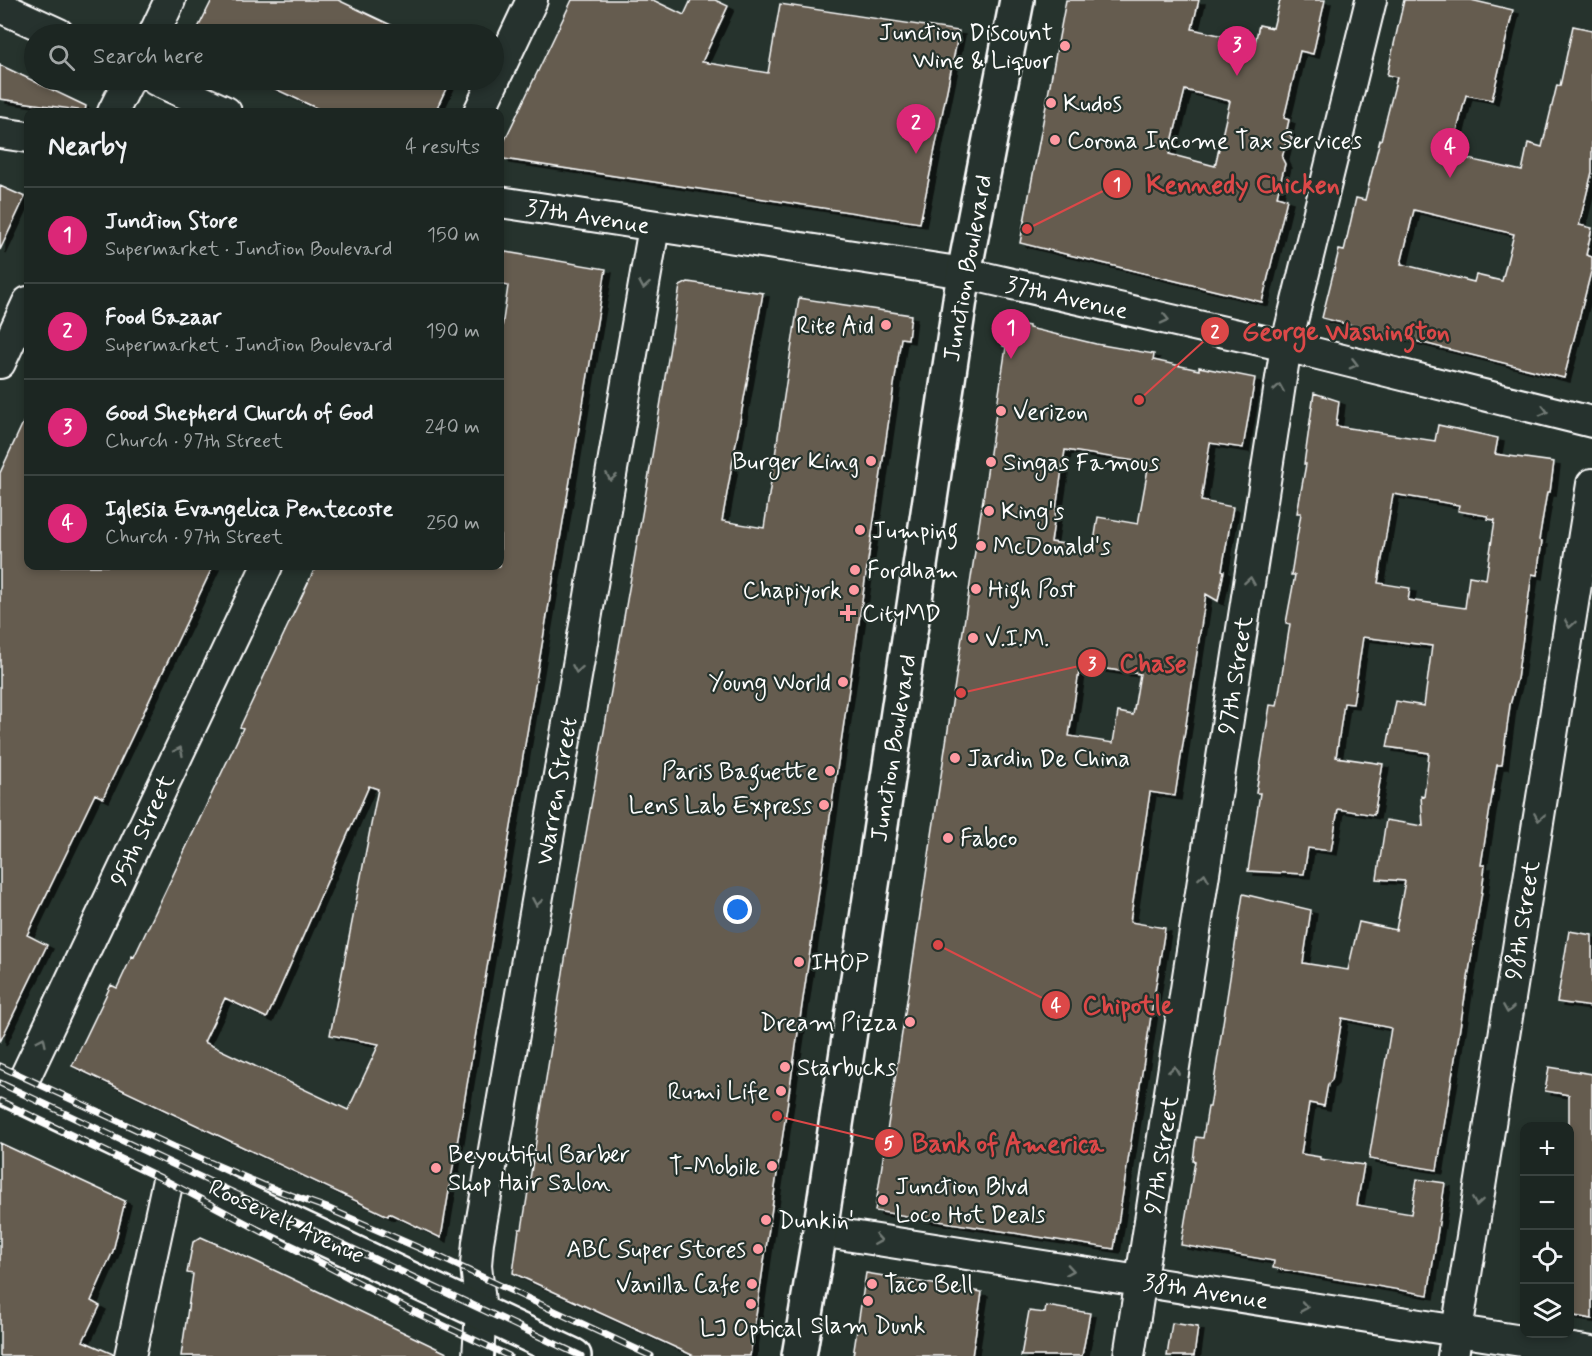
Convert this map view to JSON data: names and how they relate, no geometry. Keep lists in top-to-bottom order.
{
  "streets": {
    "main road": ["Junction Boulevard", "Roosevelt Avenue"],
    "street": [
      "37th Avenue",
      "97th Street",
      "Warren Street",
      "95th Street",
      "98th Street",
      "38th Avenue"
    ]
  },
  "crossings": [
    ["37th Avenue", "Junction Boulevard"],
    ["37th Avenue", "97th Street"],
    ["37th Avenue", "Warren Street"],
    ["Junction Boulevard", "38th Avenue"],
    ["97th Street", "38th Avenue"],
    ["Warren Street", "Roosevelt Avenue"],
    ["95th Street", "Roosevelt Avenue"],
    ["98th Street", "38th Avenue"]
  ],
  "one_way": [
    "37th Avenue",
    "97th Street",
    "Warren Street",
    "95th Street",
    "98th Street",
    "38th Avenue"
  ],
  "places": {
    "other": [
      "Junction Discount Wine & Liquor",
      "Kudos",
      "Corona Income Tax Services",
      "Kennedy Chicken",
      "Rite Aid",
      "George Washington",
      "Verizon",
      "Burger King",
      "Singas Famous",
      "King's",
      "Jumping",
      "McDonald's",
      "Fordham",
      "High Post",
      "Chapiyork",
      "V.I.M.",
      "Young World",
      "Chase",
      "Jardin De China",
      "Paris Baguette",
      "Lens Lab Express",
      "Fabco",
      "Chipotle",
      "IHOP",
      "Dream Pizza",
      "Starbucks",
      "Rumi Life",
      "Bank of America",
      "T-Mobile",
      "Beyoutiful Barber Shop Hair Salon",
      "Junction Blvd Loco Hot Deals",
      "Dunkin'",
      "ABC Super Stores",
      "Vanilla Cafe",
      "Taco Bell",
      "Slam Dunk",
      "LJ Optical"
    ],
    "health": ["CityMD"]
  },
  "page": {
    "search": "Search here",
    "pins": [
      "3",
      "2",
      "4",
      "1"
    ],
    "heading": ["Nearby", "4 results"],
    "list": [
      {
        "mark": "1",
        "name": "Junction Store",
        "note": "Supermarket · Junction Boulevard",
        "value": "150 m"
      },
      {
        "mark": "2",
        "name": "Food Bazaar",
        "note": "Supermarket · Junction Boulevard",
        "value": "190 m"
      },
      {
        "mark": "3",
        "name": "Good Shepherd Church of God",
        "note": "Church · 97th Street",
        "value": "240 m"
      },
      {
        "mark": "4",
        "name": "Iglesia Evangelica Pentecoste",
        "note": "Church · 97th Street",
        "value": "250 m"
      }
    ],
    "map_buttons": ["+", "−"]
  }
}
